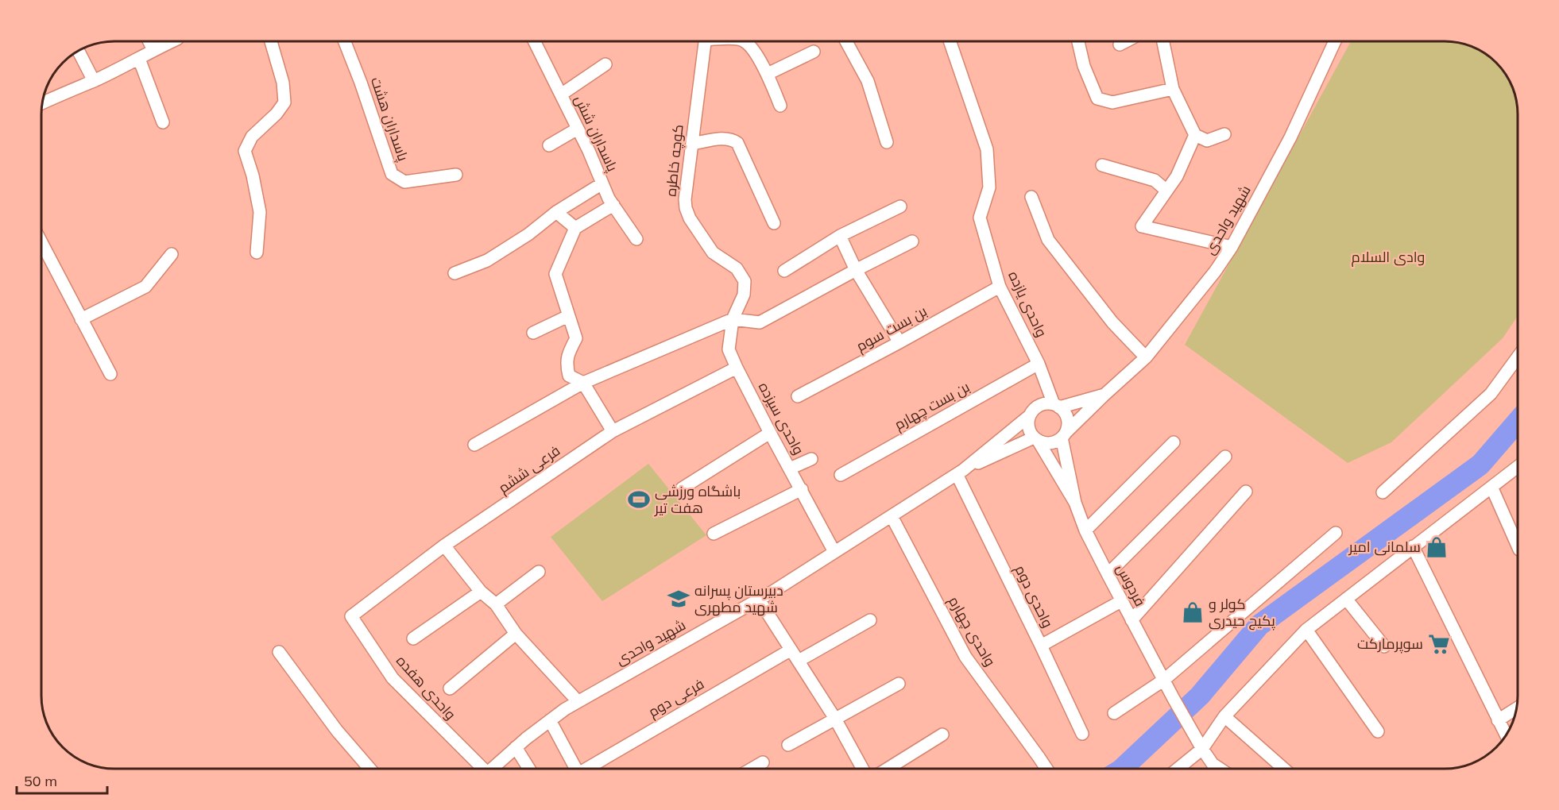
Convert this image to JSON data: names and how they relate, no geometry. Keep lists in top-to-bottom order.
{
  "streets": {
    "street": [
      "پاسداران هشت",
      "پاسداران شش",
      "كوچه خاطره",
      "شهید واحدی",
      "واحدی یازده",
      "بن بست سوم",
      "بن بست چهارم",
      "واحدی سیزده",
      "فرعی ششم",
      "فردوس",
      "واحدی دوم",
      "واحدی چهارم",
      "واحدی هفده",
      "فرعی دوم"
    ]
  },
  "crossings": [
    ["كوچه خاطره", "واحدی سیزده"],
    ["شهید واحدی", "واحدی یازده"],
    ["شهید واحدی", "واحدی سیزده"],
    ["شهید واحدی", "واحدی دوم"],
    ["شهید واحدی", "واحدی چهارم"],
    ["واحدی یازده", "بن بست سوم"],
    ["واحدی یازده", "بن بست چهارم"],
    ["واحدی سیزده", "فرعی ششم"],
    ["فرعی ششم", "واحدی هفده"]
  ],
  "parks": ["وادی السلام"],
  "places": {
    "sports": ["باشگاه ورزشی هفت تیر"],
    "shop": ["سلمانی امیر", "کولر و پکیج حیدری"],
    "school or university": ["دبیرستان پسرانه شهید مطهری"],
    "supermarket": ["سوپرمارکت"]
  },
  "scale_bar": "50 m"
}
